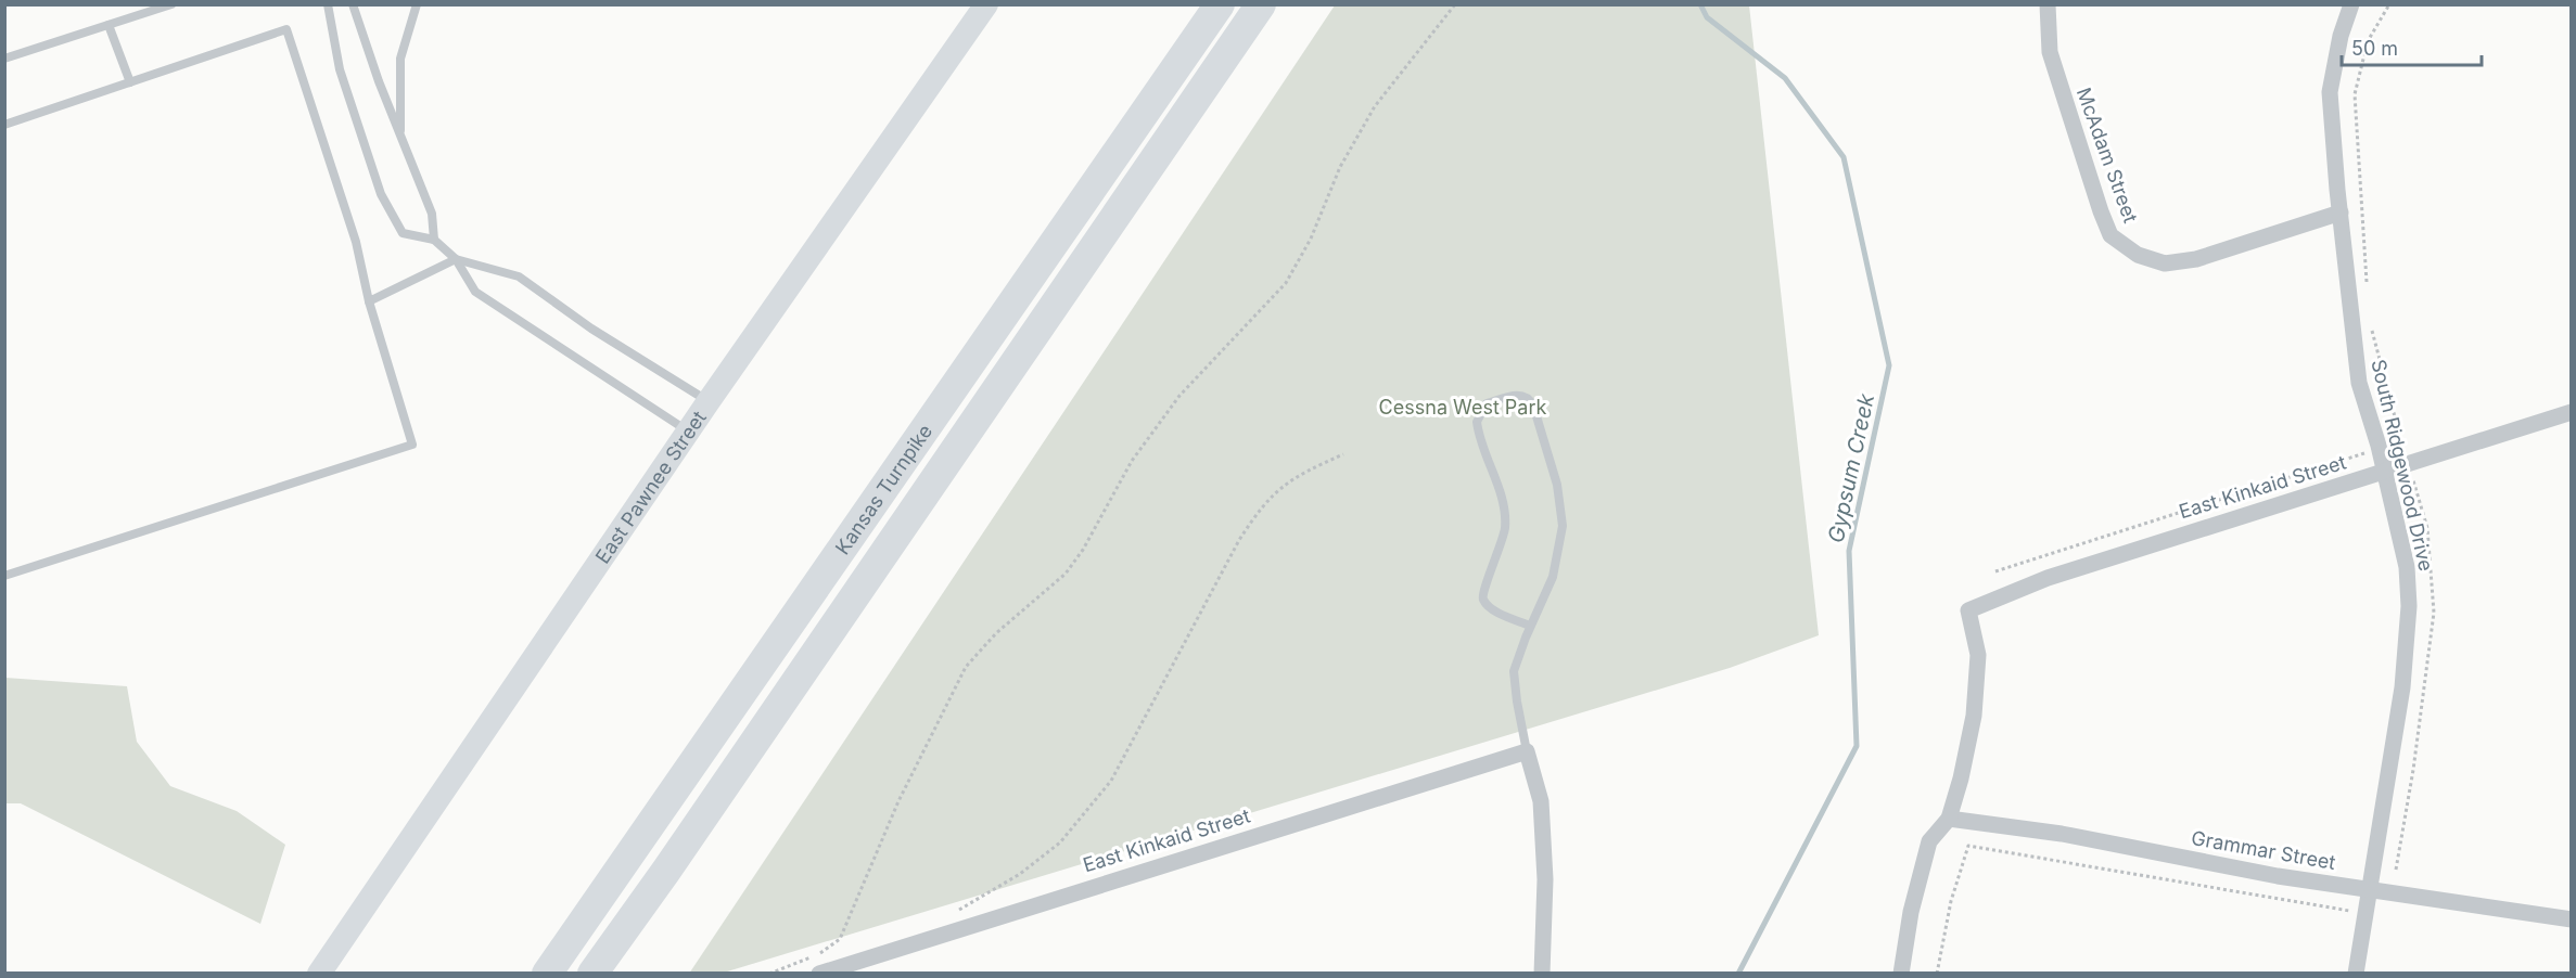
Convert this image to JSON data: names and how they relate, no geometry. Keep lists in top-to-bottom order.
{
  "streets": {
    "highway": ["Kansas Turnpike"],
    "main road": ["East Pawnee Street"],
    "street": [
      "McAdam Street",
      "South Ridgewood Drive",
      "East Kinkaid Street",
      "Grammar Street"
    ]
  },
  "crossings": [
    ["McAdam Street", "South Ridgewood Drive"],
    ["South Ridgewood Drive", "East Kinkaid Street"],
    ["South Ridgewood Drive", "Grammar Street"],
    ["East Kinkaid Street", "Grammar Street"]
  ],
  "water": ["Gypsum Creek"],
  "parks": ["Cessna West Park"],
  "scale_bar": "50 m"
}
